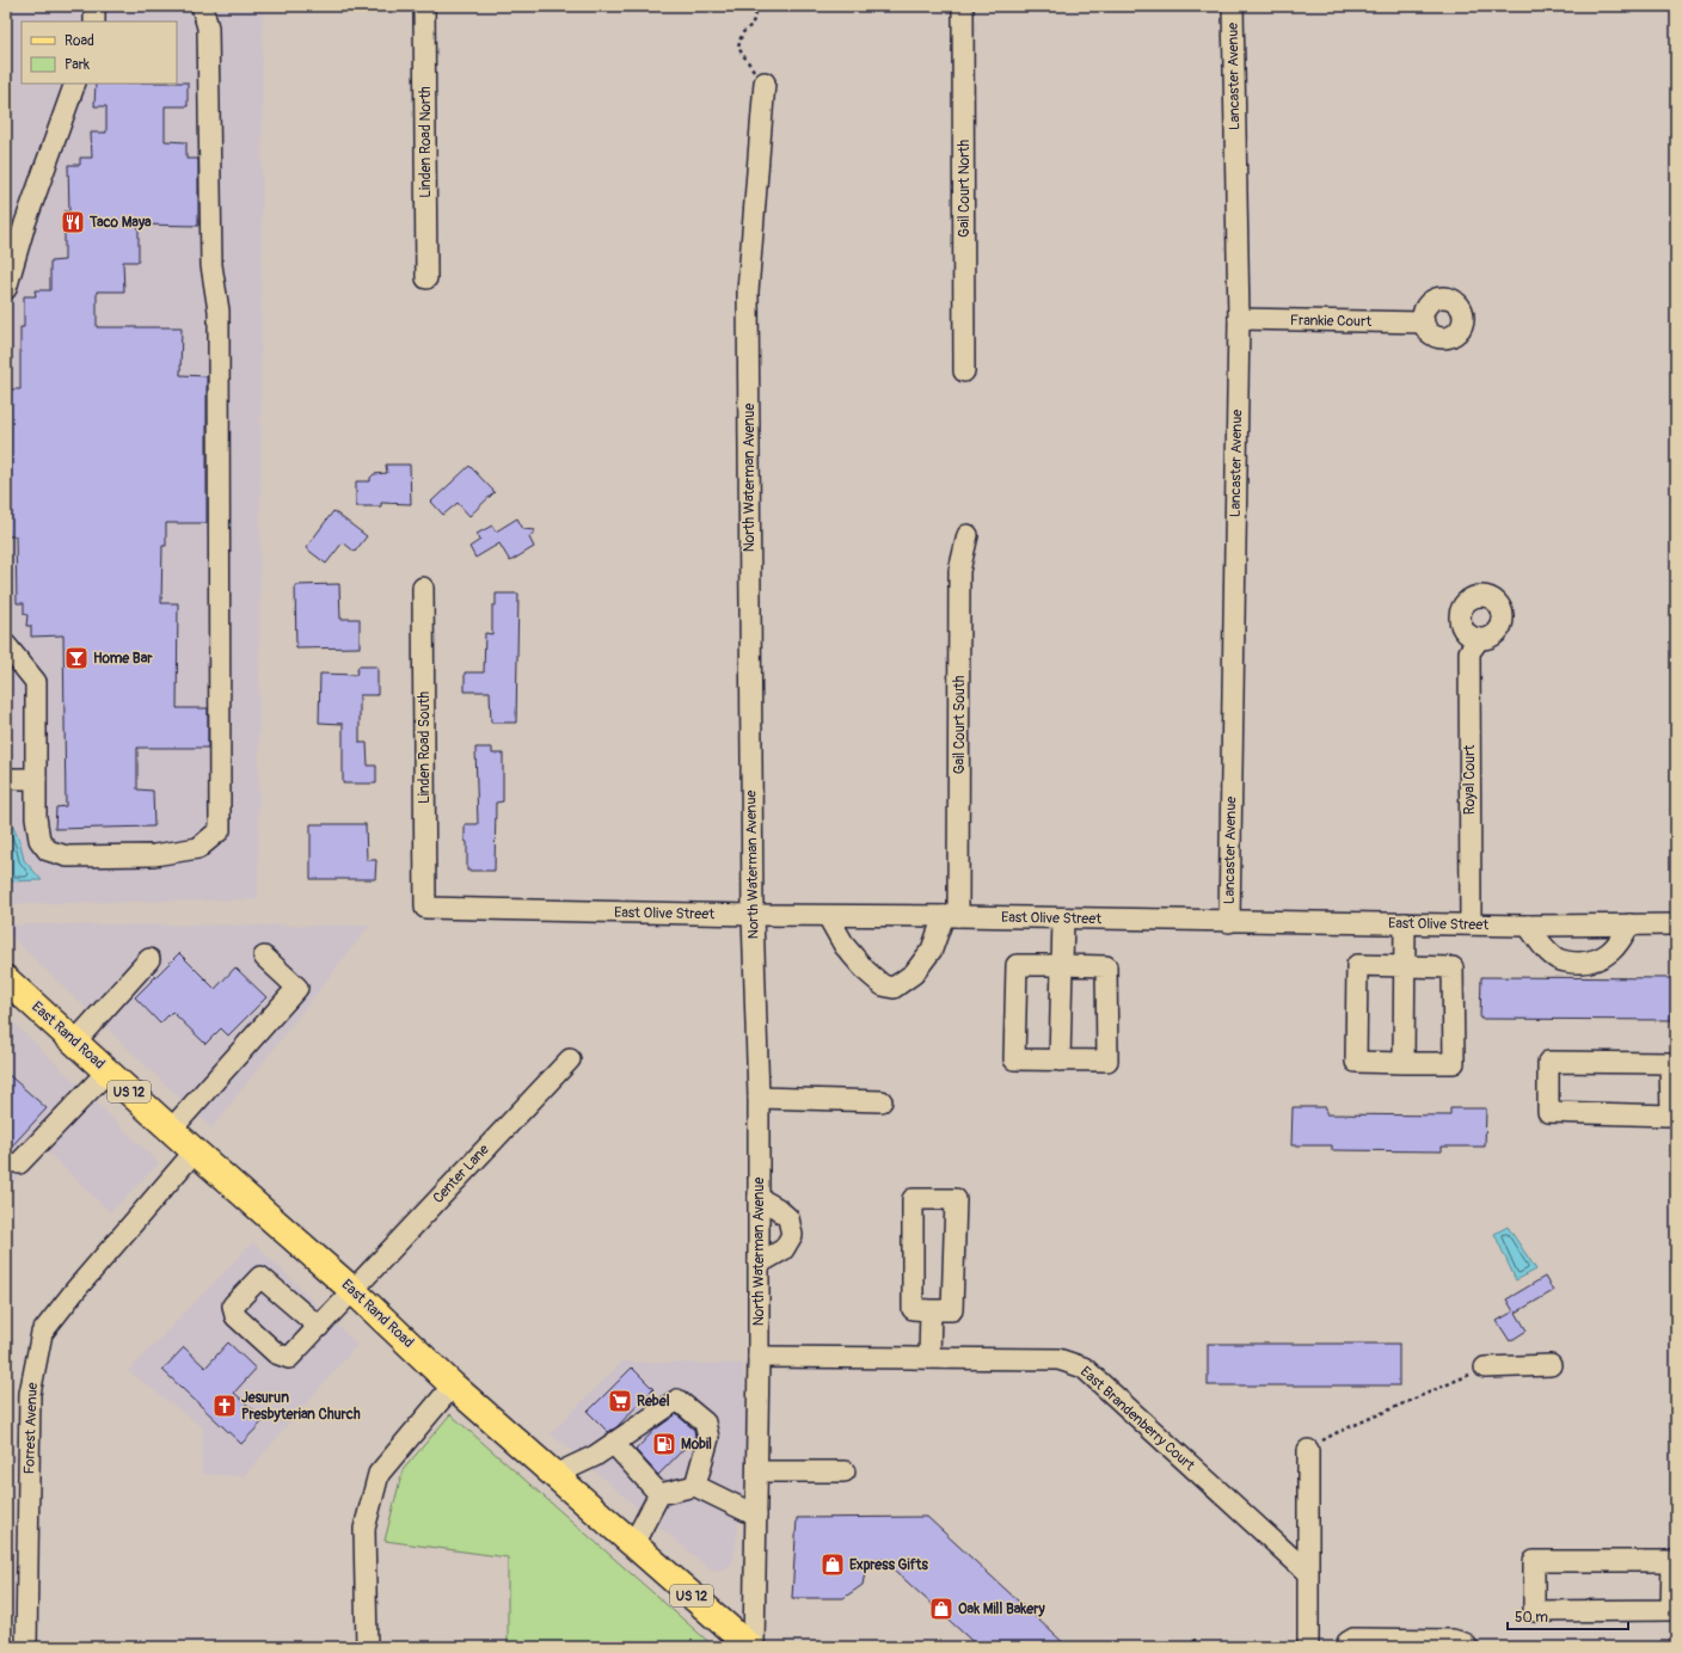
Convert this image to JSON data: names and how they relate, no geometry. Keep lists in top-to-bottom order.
{
  "streets": {
    "main road": ["East Rand Road", "US 12"],
    "street": [
      "Lancaster Avenue",
      "Linden Road North",
      "Gail Court North",
      "Frankie Court",
      "North Waterman Avenue",
      "Gail Court South",
      "Linden Road South",
      "Royal Court",
      "East Olive Street",
      "Center Lane",
      "East Brandenberry Court",
      "Forrest Avenue"
    ]
  },
  "crossings": [
    ["Lancaster Avenue", "Frankie Court"],
    ["Lancaster Avenue", "East Olive Street"],
    ["North Waterman Avenue", "East Olive Street"],
    ["North Waterman Avenue", "East Brandenberry Court"],
    ["Gail Court South", "East Olive Street"],
    ["Linden Road South", "East Olive Street"],
    ["Royal Court", "East Olive Street"],
    ["East Rand Road", "Center Lane"],
    ["East Rand Road", "Forrest Avenue"]
  ],
  "places": {
    "restaurant": ["Taco Maya"],
    "bar": ["Home Bar"],
    "supermarket": ["Rebel"],
    "church": ["Jesurun Presbyterian Church"],
    "fuel station": ["Mobil"],
    "shop": ["Express Gifts", "Oak Mill Bakery"]
  },
  "legend": ["Road", "Park"],
  "scale_bar": "50 m"
}
